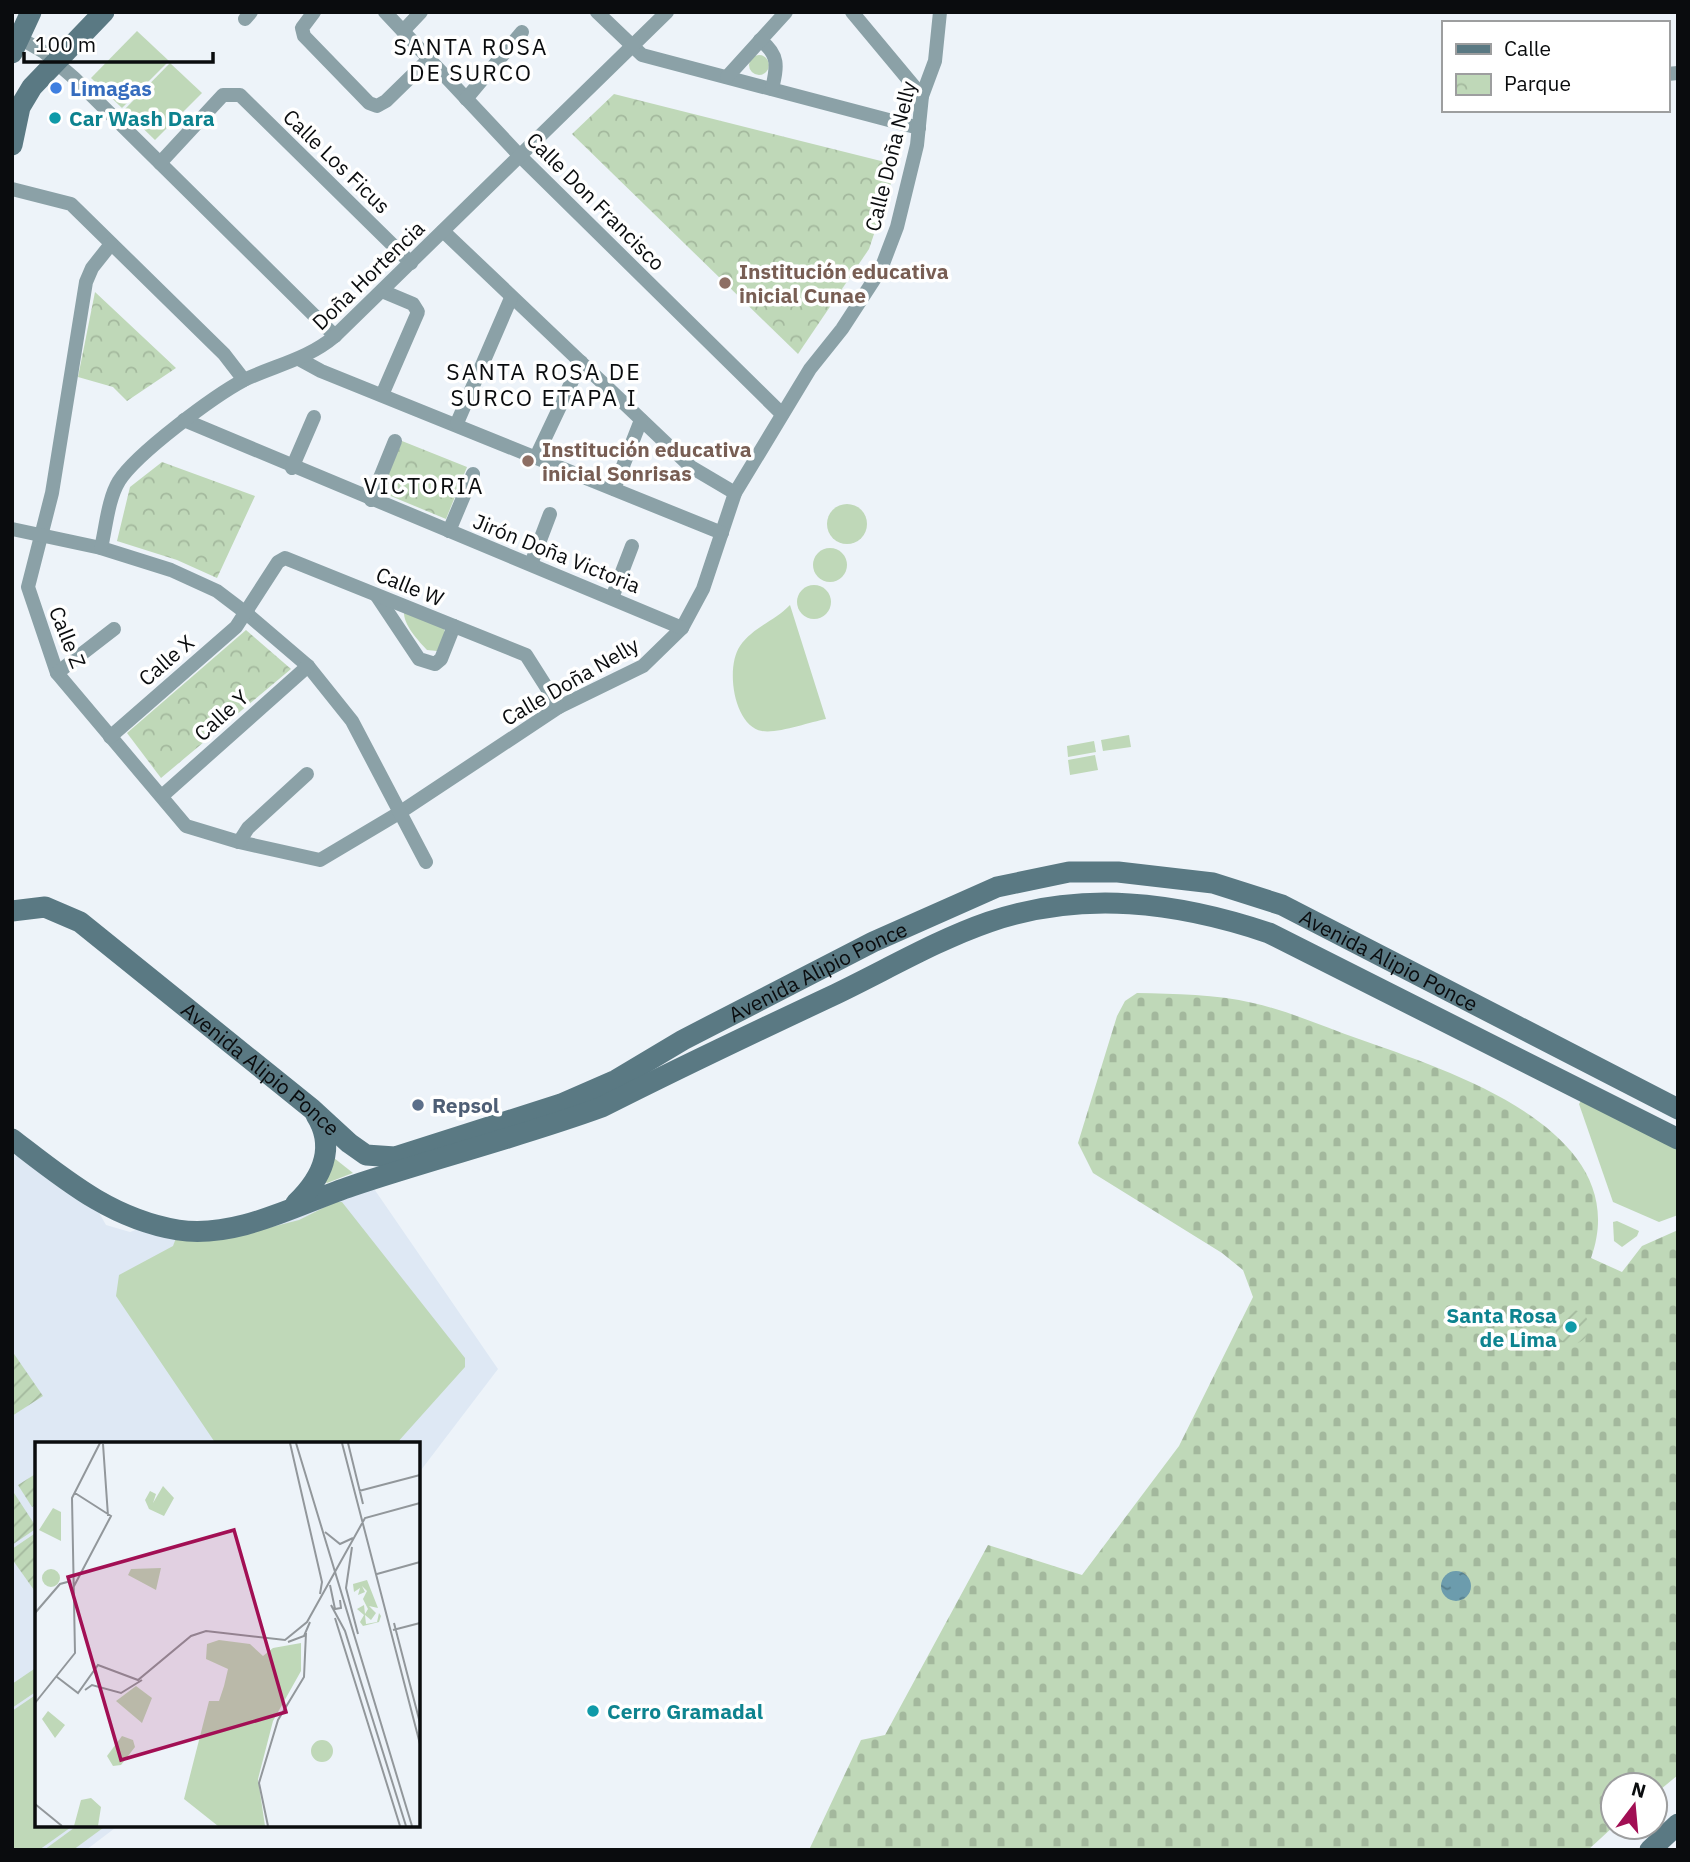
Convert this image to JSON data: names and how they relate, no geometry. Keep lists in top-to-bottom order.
{
  "streets": {
    "main road": ["Avenida Alipio Ponce"],
    "street": [
      "Calle Doña Nelly",
      "Calle Los Ficus",
      "Calle Don Francisco",
      "Doña Hortencia",
      "Jirón Doña Victoria",
      "Calle W",
      "Calle Z",
      "Calle X",
      "Calle Y"
    ]
  },
  "crossings": [
    ["Calle Doña Nelly", "Calle Don Francisco"],
    ["Calle Doña Nelly", "Jirón Doña Victoria"],
    ["Calle Doña Nelly", "Calle W"],
    ["Calle Doña Nelly", "Calle Z"],
    ["Calle Los Ficus", "Doña Hortencia"],
    ["Calle Don Francisco", "Doña Hortencia"],
    ["Doña Hortencia", "Jirón Doña Victoria"],
    ["Calle W", "Calle X"],
    ["Calle Z", "Calle X"],
    ["Calle Z", "Calle Y"]
  ],
  "districts": ["SANTA ROSA DE SURCO", "SANTA ROSA DE SURCO ETAPA I", "VICTORIA"],
  "places": [
    "Limagas",
    "Car Wash Dara",
    "Institución educativa inicial Cunae",
    "Institución educativa inicial Sonrisas",
    "Repsol",
    "Santa Rosa de Lima",
    "Cerro Gramadal"
  ],
  "legend": ["Calle", "Parque"],
  "scale_bar": "100 m",
  "north": "top"
}
